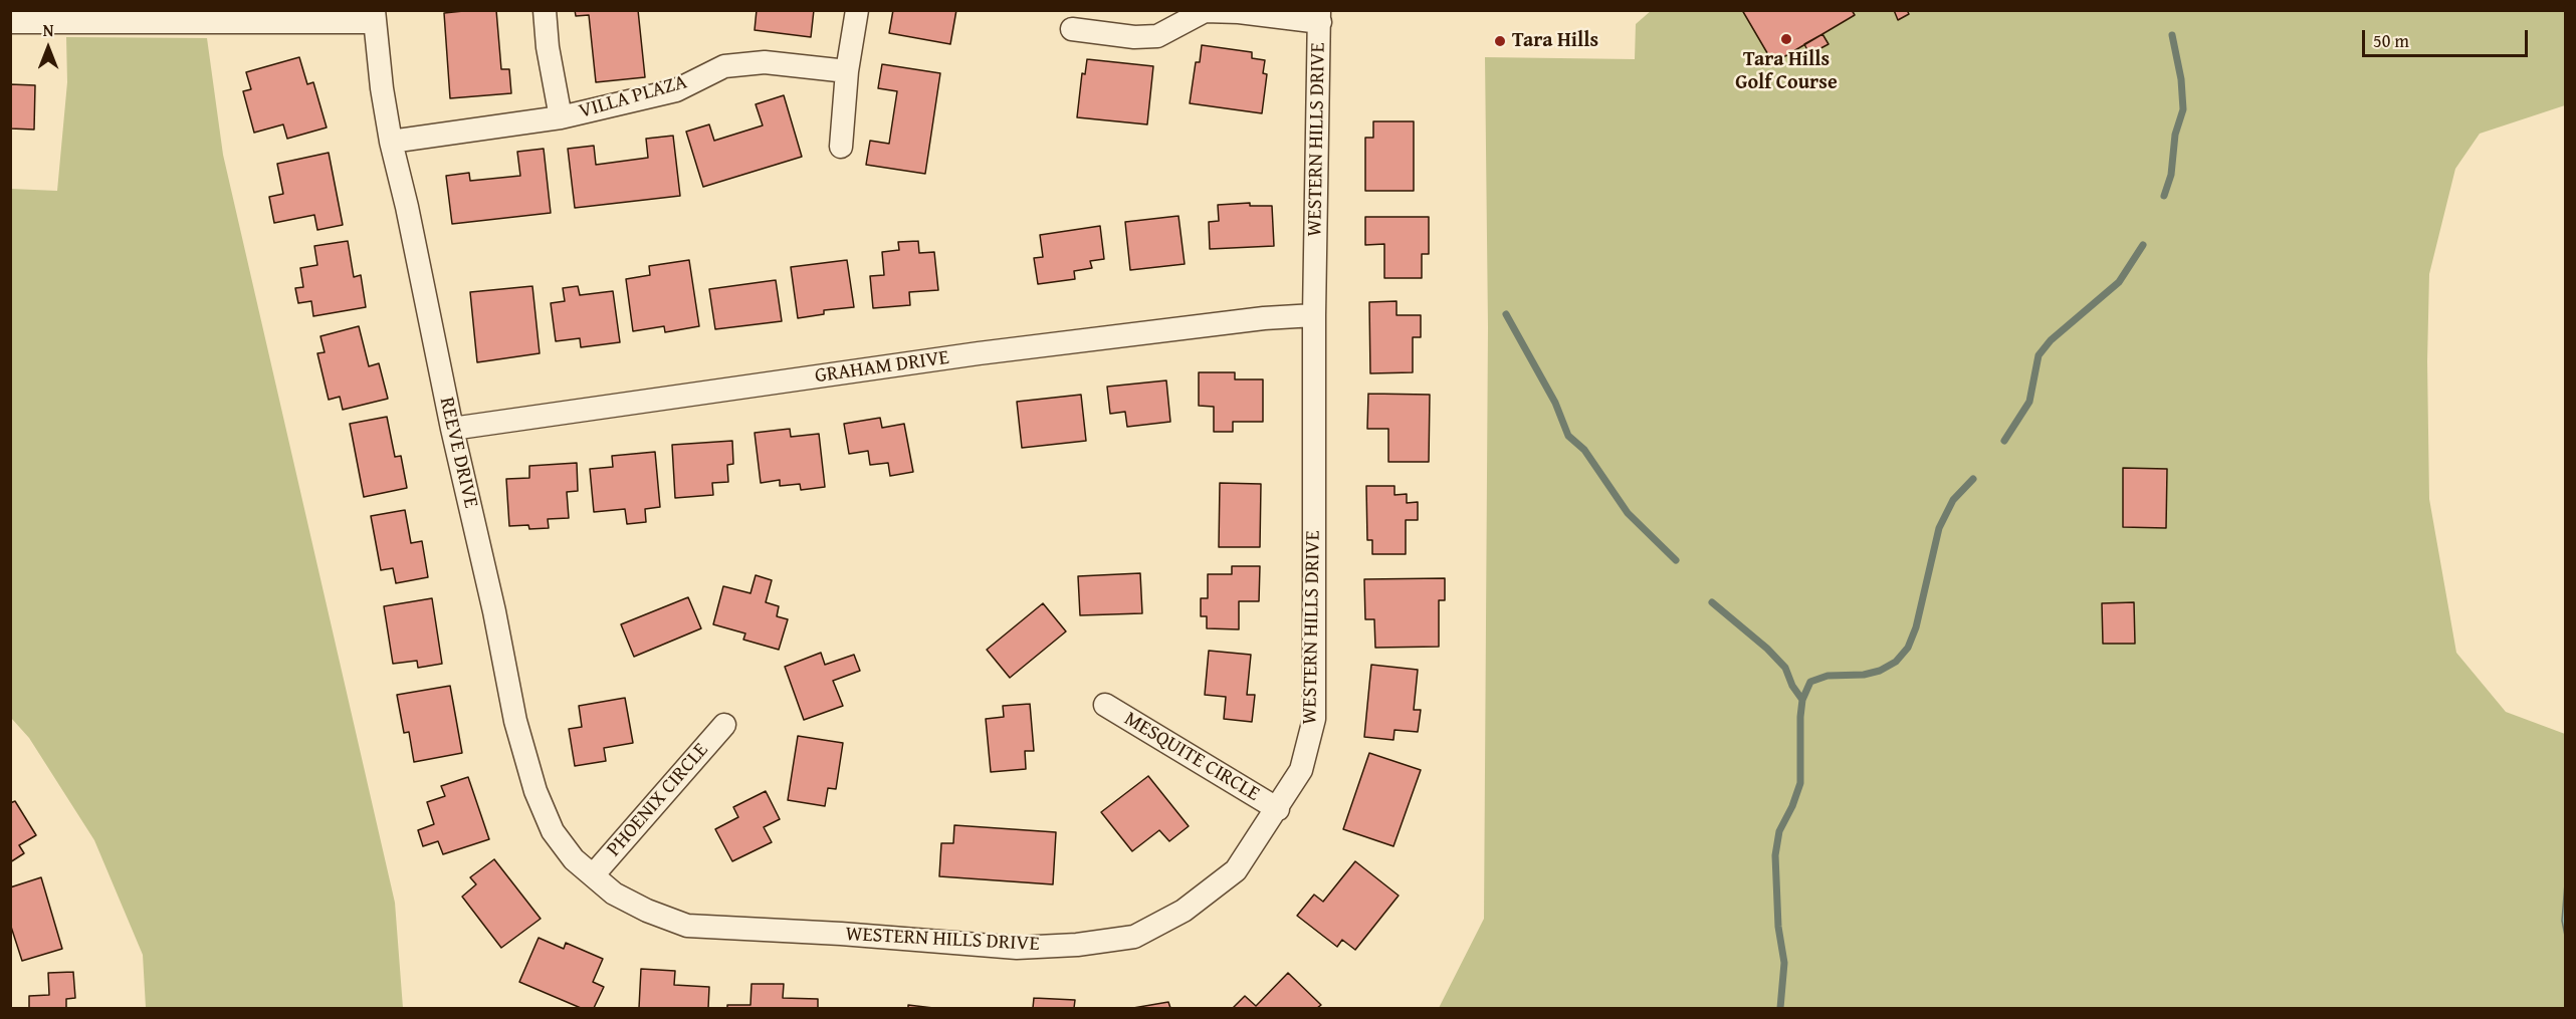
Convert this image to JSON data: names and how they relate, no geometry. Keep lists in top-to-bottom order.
{
  "streets": {
    "street": [
      "VILLA PLAZA",
      "WESTERN HILLS DRIVE",
      "GRAHAM DRIVE",
      "REEVE DRIVE",
      "MESQUITE CIRCLE",
      "PHOENIX CIRCLE"
    ]
  },
  "crossings": [
    ["VILLA PLAZA", "REEVE DRIVE"],
    ["WESTERN HILLS DRIVE", "GRAHAM DRIVE"],
    ["WESTERN HILLS DRIVE", "REEVE DRIVE"],
    ["WESTERN HILLS DRIVE", "MESQUITE CIRCLE"],
    ["WESTERN HILLS DRIVE", "PHOENIX CIRCLE"],
    ["GRAHAM DRIVE", "REEVE DRIVE"],
    ["REEVE DRIVE", "PHOENIX CIRCLE"]
  ],
  "places": ["Tara Hills Golf Course", "Tara Hills"],
  "scale_bar": "50 m",
  "north": "top"
}
